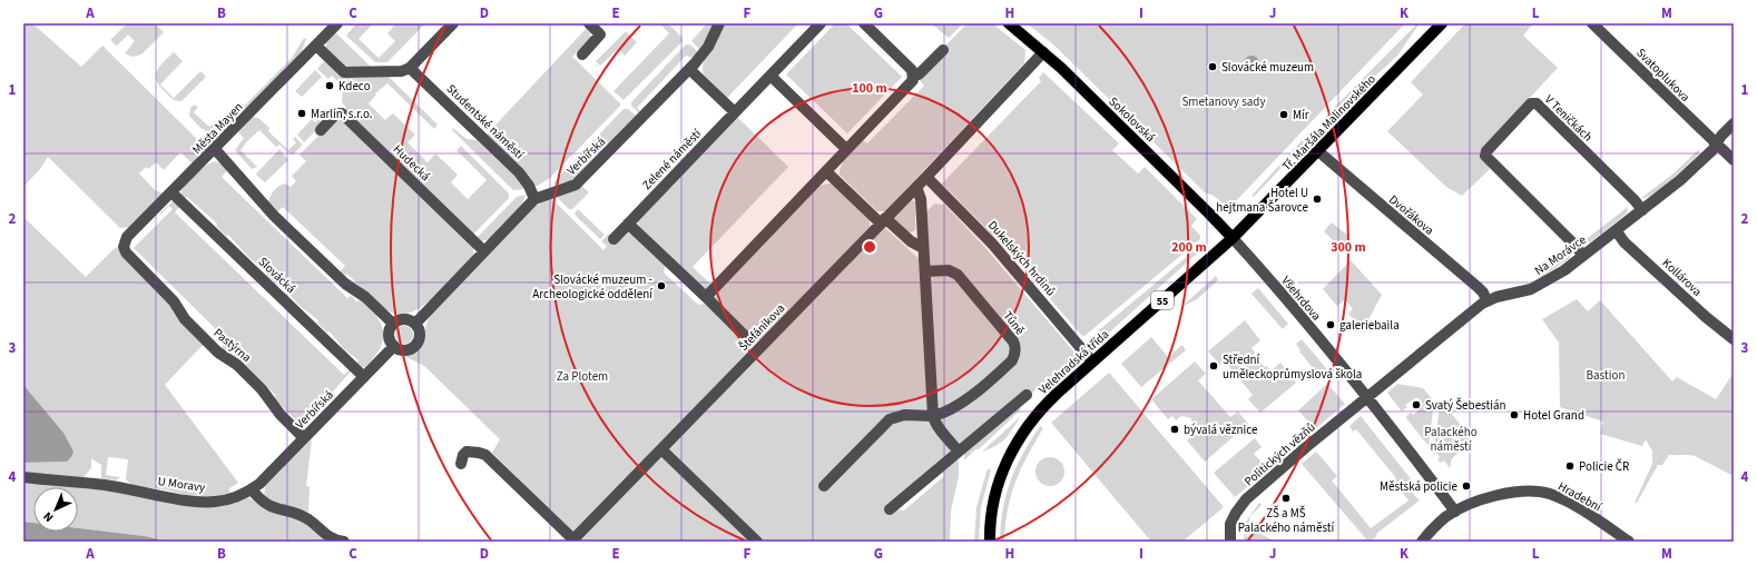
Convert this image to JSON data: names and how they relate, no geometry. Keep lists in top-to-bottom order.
{
  "streets": {
    "main road": [
      "Sokolovská",
      "Tř. Maršála Malinovského",
      "55",
      "Velehradská třída"
    ],
    "street": [
      "Svatoplukova",
      "V Teničkách",
      "Studentské náměstí",
      "Města Mayen",
      "Verbířská",
      "Zelené náměstí",
      "Hudecká",
      "Dvořákova",
      "Na Morávce",
      "Dukelských hrdinů",
      "Slovácká",
      "Kollárova",
      "Všehrdova",
      "Tůně",
      "Štefánikova",
      "Pastýrna",
      "Politických vězňů",
      "U Moravy",
      "Hradební"
    ]
  },
  "crossings": [
    ["Svatoplukova", "Na Morávce"],
    ["V Teničkách", "Na Morávce"],
    ["Sokolovská", "Tř. Maršála Malinovského"],
    ["Sokolovská", "Všehrdova"],
    ["Sokolovská", "Štefánikova"],
    ["Sokolovská", "Velehradská třída"],
    ["Studentské náměstí", "Verbířská"],
    ["Tř. Maršála Malinovského", "Dvořákova"],
    ["Tř. Maršála Malinovského", "Všehrdova"],
    ["Tř. Maršála Malinovského", "Velehradská třída"],
    ["Města Mayen", "Slovácká"],
    ["Města Mayen", "Pastýrna"],
    ["Verbířská", "Hudecká"],
    ["Verbířská", "Slovácká"],
    ["Verbířská", "Pastýrna"],
    ["Verbířská", "U Moravy"],
    ["Zelené náměstí", "Štefánikova"],
    ["Dvořákova", "Na Morávce"],
    ["Na Morávce", "Kollárova"],
    ["Na Morávce", "Všehrdova"],
    ["Na Morávce", "Politických vězňů"],
    ["Dukelských hrdinů", "Štefánikova"],
    ["Dukelských hrdinů", "Velehradská třída"],
    ["Všehrdova", "Velehradská třída"],
    ["Všehrdova", "Politických vězňů"]
  ],
  "parks": [
    "Smetanovy sady",
    "Bastion",
    "Za Plotem",
    "Palackého náměstí"
  ],
  "places": [
    "Slovácké muzeum",
    "Kdeco",
    "Marlin, s.r.o.",
    "Mír",
    "Hotel U hejtmana Šarovce",
    "Slovácké muzeum - Archeologické oddělení",
    "galeriebaila",
    "Střední uměleckoprůmyslová škola",
    "Svatý Šebestián",
    "Hotel Grand",
    "bývalá věznice",
    "Policie ČR",
    "Městská policie",
    "ZŠ a MŠ Palackého náměstí"
  ],
  "north": "bottom left",
  "grid": {
    "columns": [
      "A",
      "B",
      "C",
      "D",
      "E",
      "F",
      "G",
      "H",
      "I",
      "J",
      "K",
      "L",
      "M"
    ],
    "rows": [
      "1",
      "2",
      "3",
      "4"
    ]
  },
  "rings": ["100 m", "200 m", "300 m"]
}
